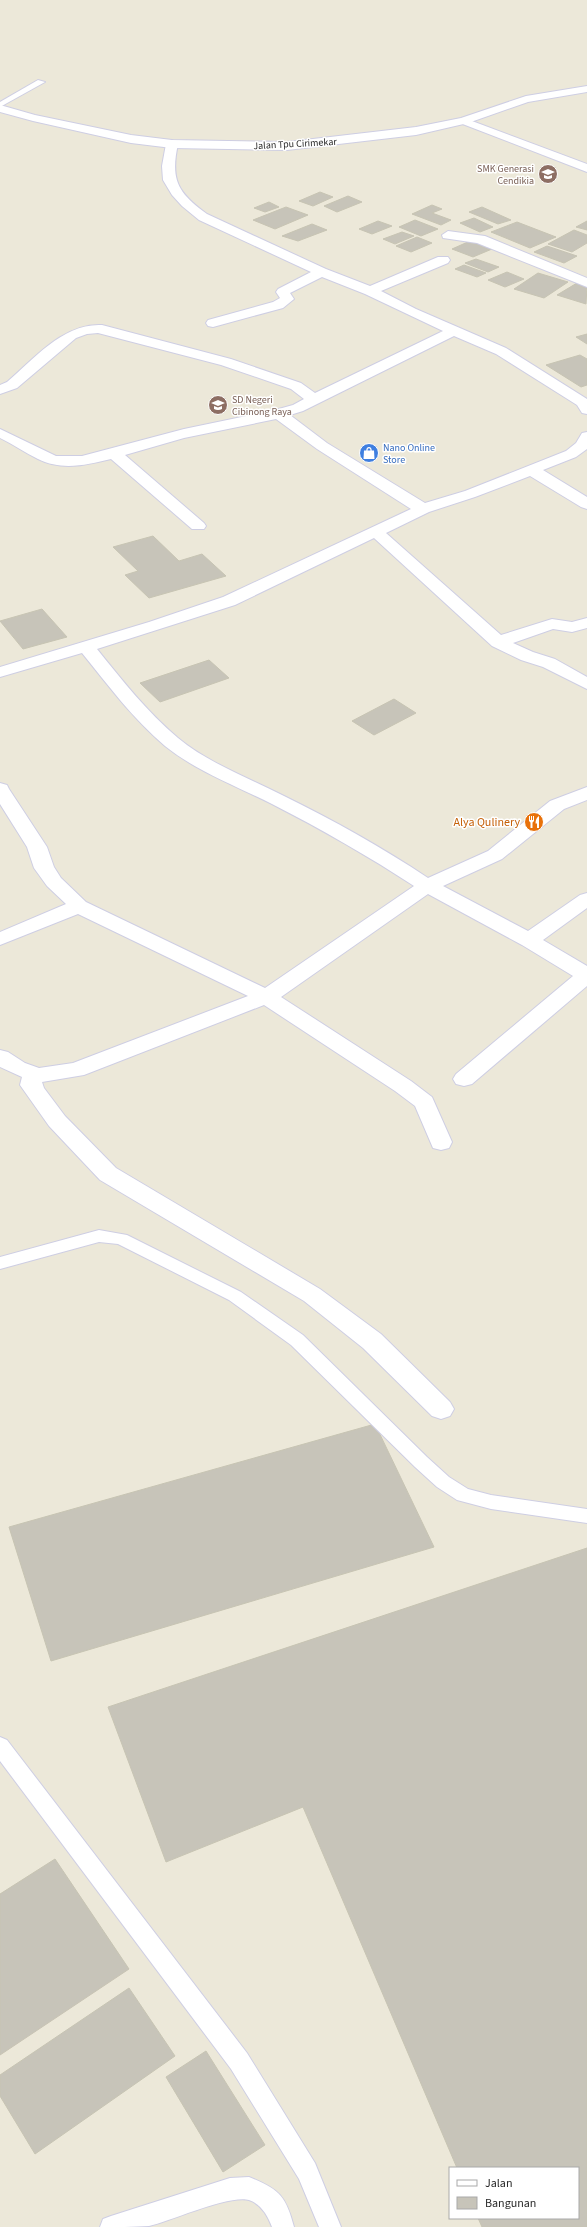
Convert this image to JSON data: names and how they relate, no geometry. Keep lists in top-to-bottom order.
{
  "streets": {
    "street": ["Jalan Tpu Cirimekar"]
  },
  "places": {
    "school or university": ["SMK Generasi Cendikia", "SD Negeri Cibinong Raya"],
    "shop": ["Nano Online Store"],
    "restaurant": ["Alya Qulinery"]
  },
  "legend": ["Jalan", "Bangunan"]
}
